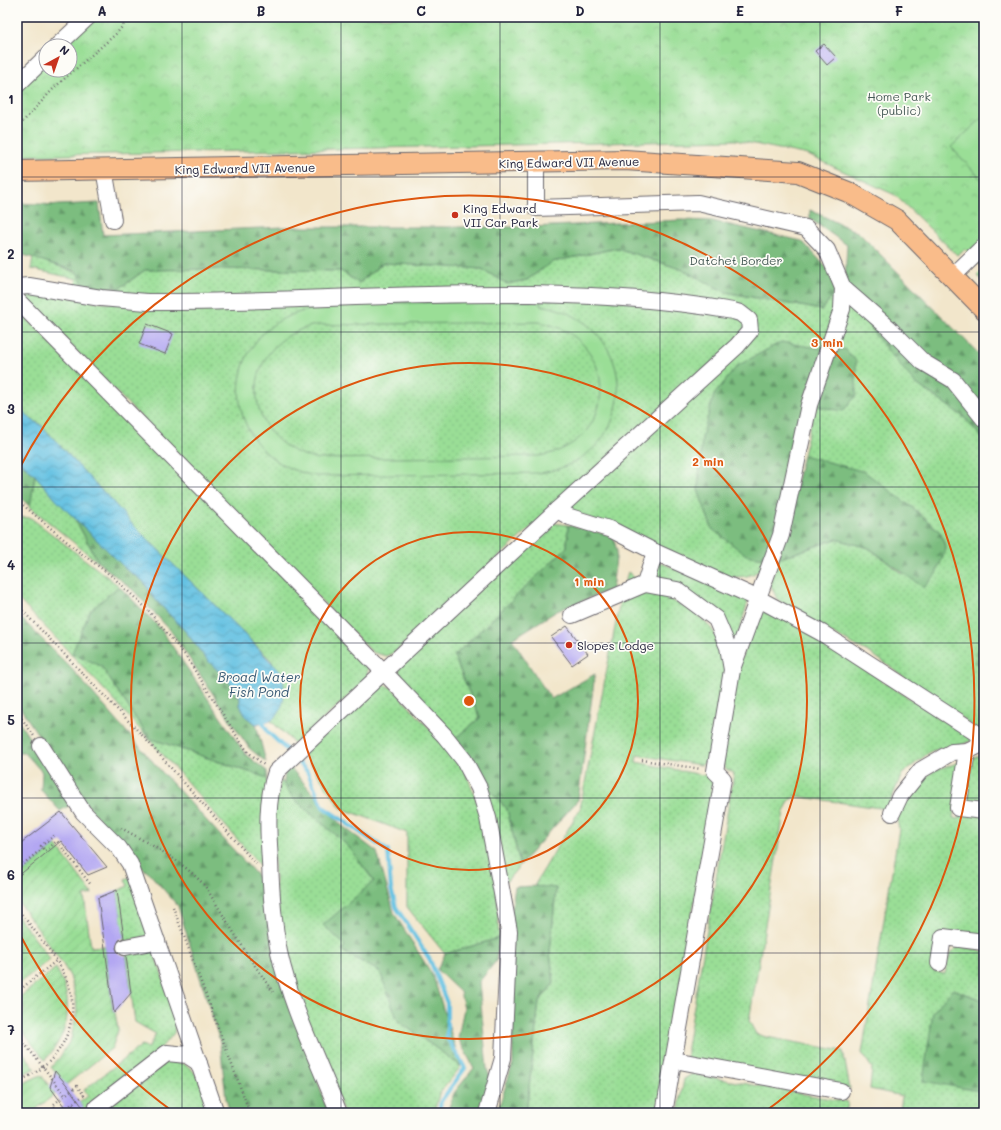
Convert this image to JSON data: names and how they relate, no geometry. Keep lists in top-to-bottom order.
{
  "streets": {
    "main road": ["King Edward VII Avenue"]
  },
  "water": ["Broad Water Fish Pond"],
  "parks": ["Home Park (public)", "Datchet Border"],
  "places": ["King Edward VII Car Park", "Slopes Lodge"],
  "north": "top right",
  "grid": {
    "columns": [
      "A",
      "B",
      "C",
      "D",
      "E",
      "F"
    ],
    "rows": [
      "1",
      "2",
      "3",
      "4",
      "5",
      "6",
      "7"
    ]
  },
  "rings": ["3 min", "2 min", "1 min"]
}
